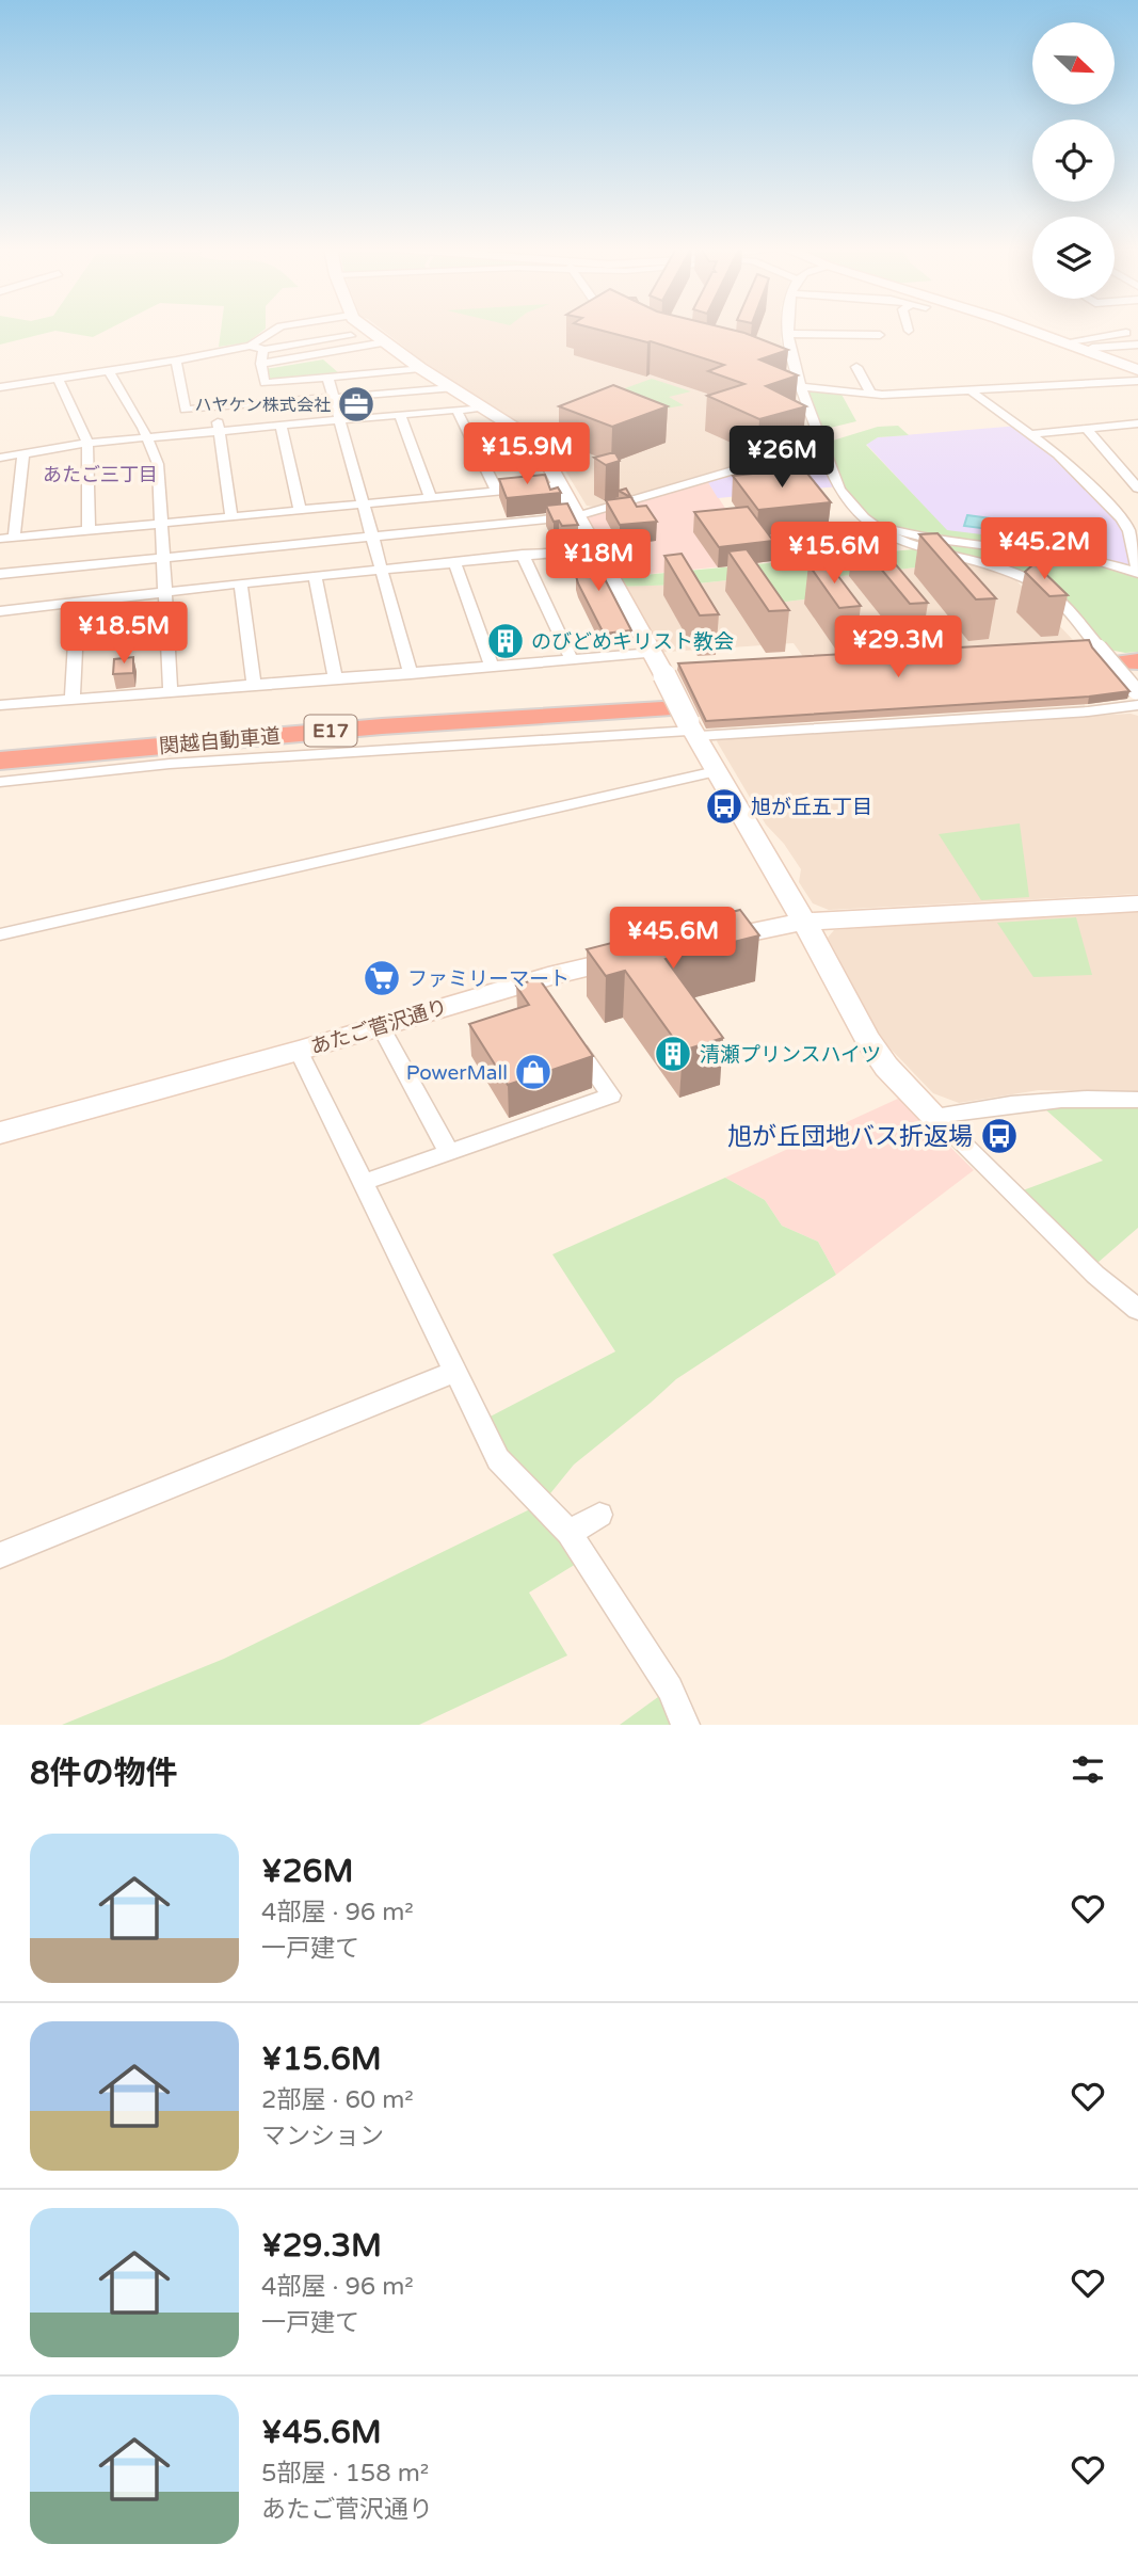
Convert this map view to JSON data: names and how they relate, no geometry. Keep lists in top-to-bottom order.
{
  "streets": {
    "highway": ["E17", "関越自動車道"],
    "street": ["あたご菅沢通り"]
  },
  "districts": ["あたご三丁目"],
  "places": {
    "office": ["ハヤケン株式会社"],
    "building": ["のびどめキリスト教会", "清瀬プリンスハイツ"],
    "bus stop": ["旭が丘五丁目", "旭が丘団地バス折返場"],
    "supermarket": ["ファミリーマート"],
    "shop": ["PowerMall"]
  },
  "north": "bottom right",
  "page": {
    "price": [
      "¥15.9M",
      "¥26M",
      "¥45.2M",
      "¥15.6M",
      "¥18M",
      "¥18.5M",
      "¥29.3M",
      "¥45.6M"
    ],
    "heading": "8件の物件",
    "list": [
      {
        "name": "¥26M",
        "note": "4部屋 · 96 m² · 一戸建て"
      },
      {
        "name": "¥15.6M",
        "note": "2部屋 · 60 m² · マンション"
      },
      {
        "name": "¥29.3M",
        "note": "4部屋 · 96 m² · 一戸建て"
      },
      {
        "name": "¥45.6M",
        "note": "5部屋 · 158 m² · あたご菅沢通り"
      }
    ]
  }
}
